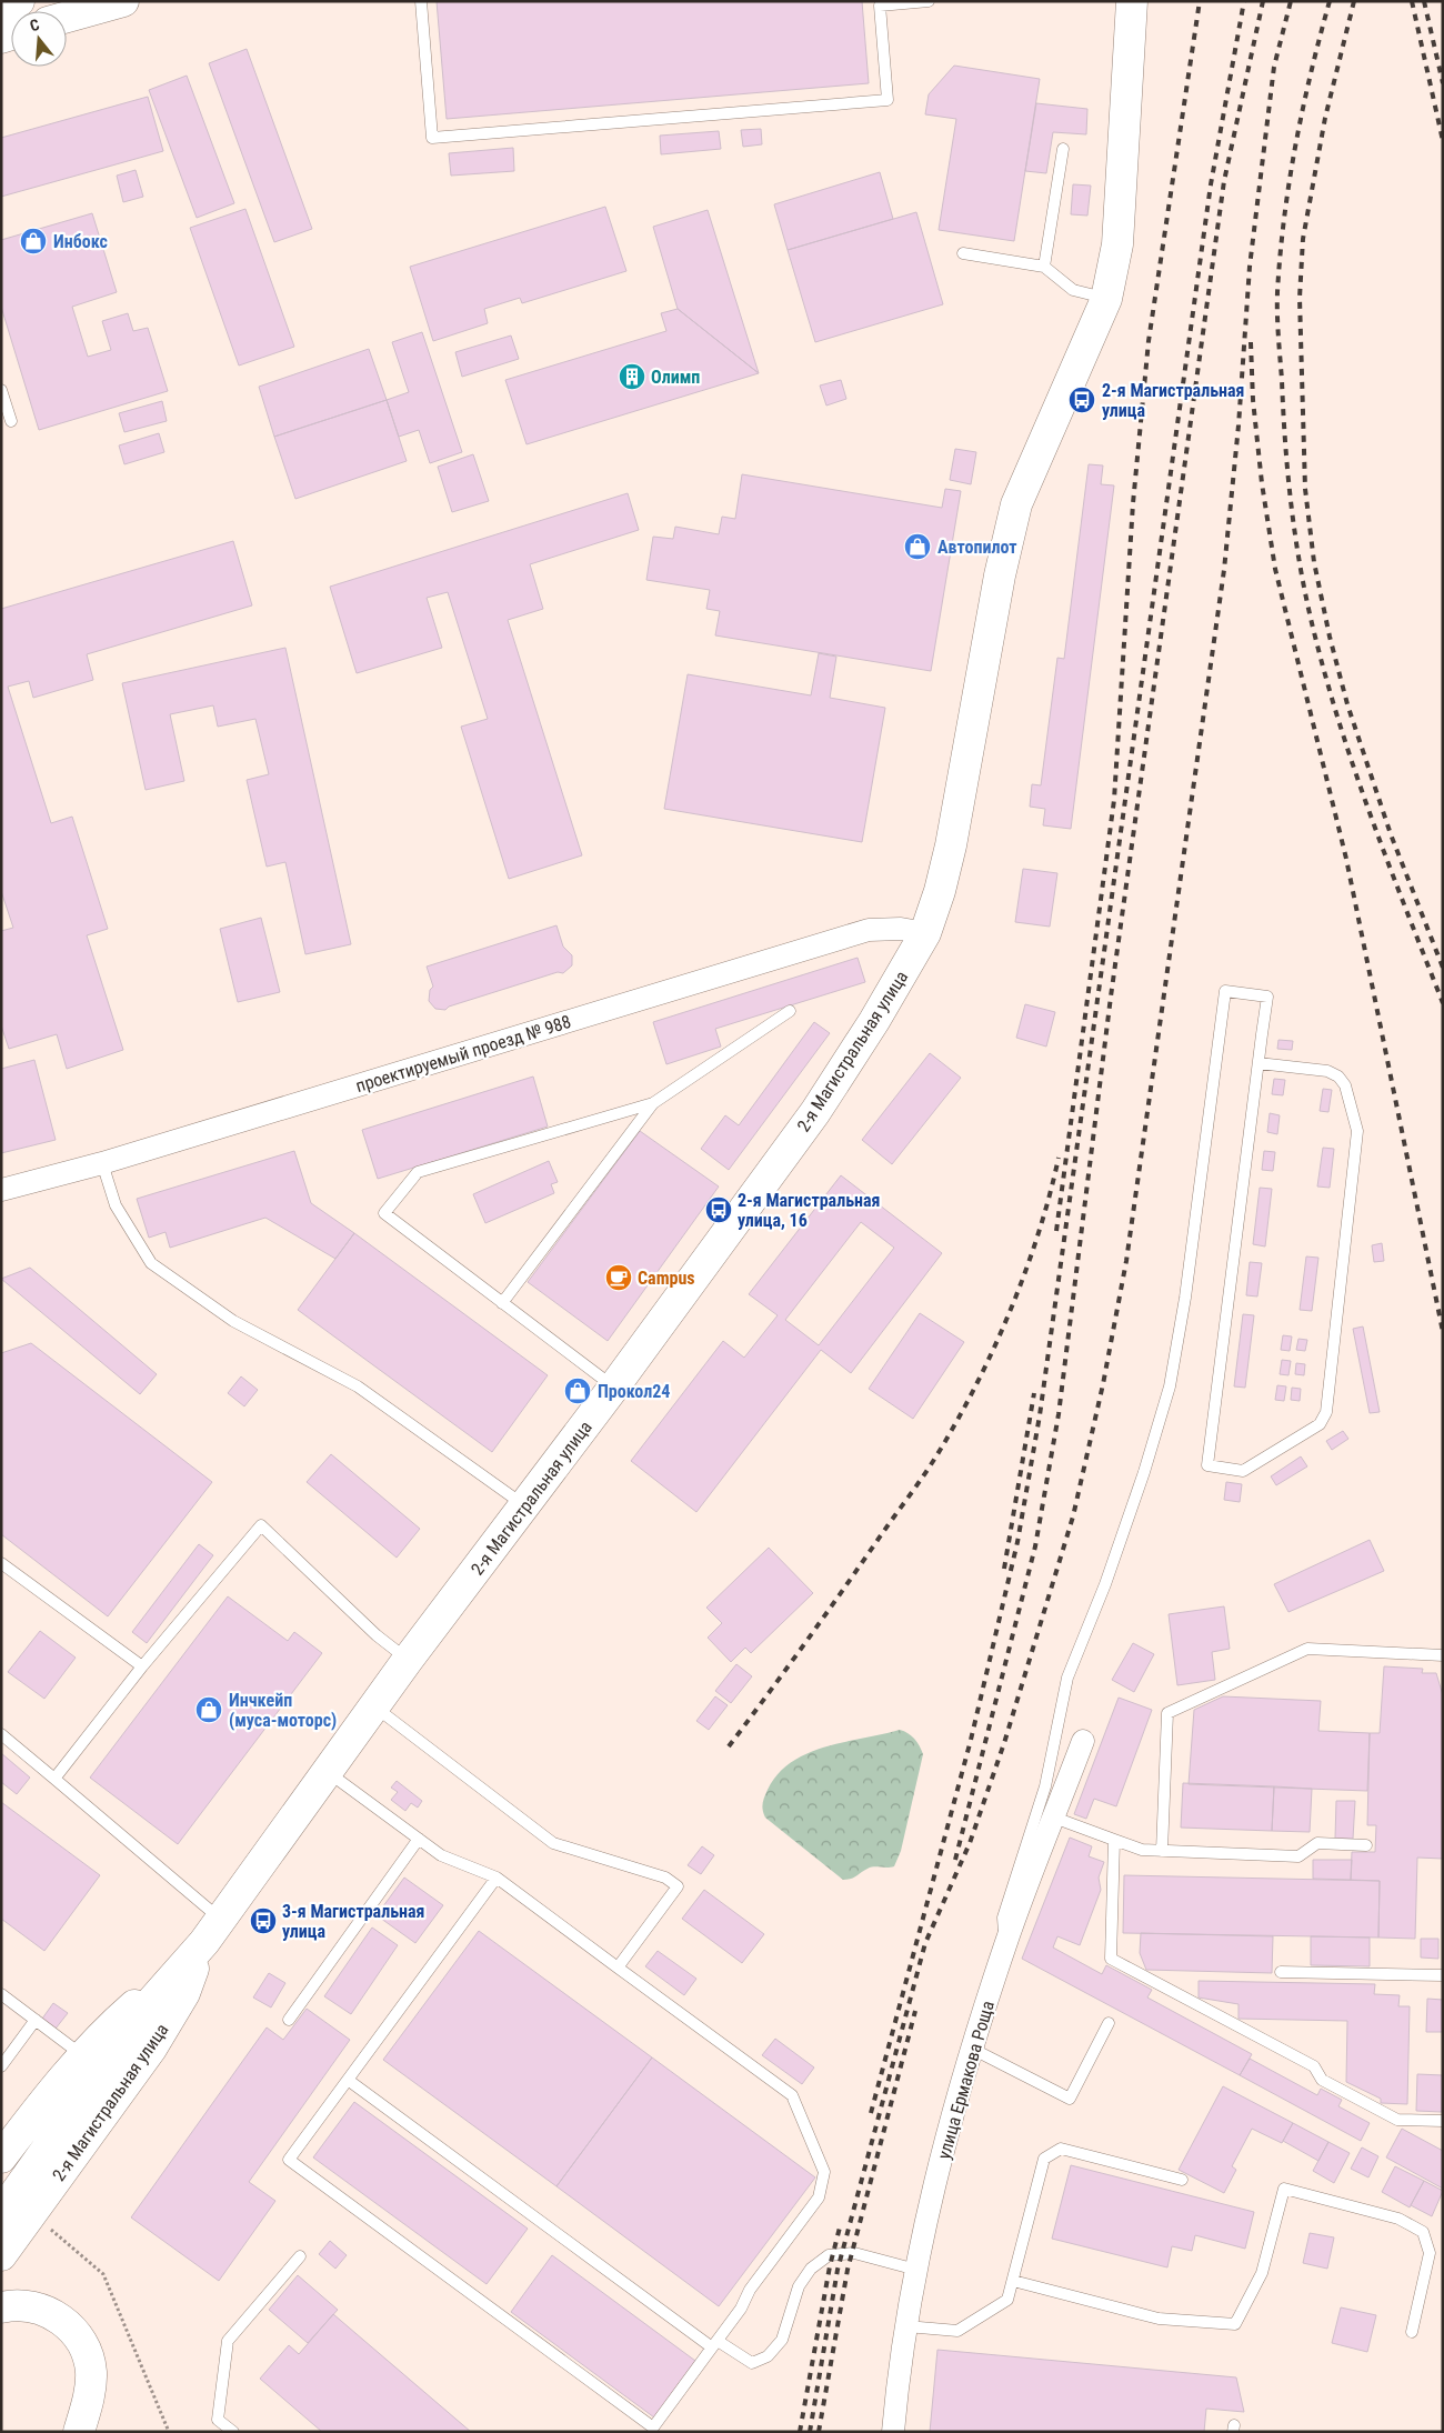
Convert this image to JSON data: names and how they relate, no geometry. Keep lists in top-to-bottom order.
{
  "streets": {
    "street": ["2-я Магистральная улица", "проектируемый проезд № 988", "улица Ермакова Роща"]
  },
  "crossings": [
    ["2-я Магистральная улица", "проектируемый проезд № 988"]
  ],
  "places": {
    "shop": [
      "Инбокс",
      "Автопилот",
      "Прокол24",
      "Инчкейп (муса-моторс)"
    ],
    "building": ["Олимп"],
    "bus stop": ["2-я Магистральная улица", "2-я Магистральная улица, 16", "3-я Магистральная улица"],
    "cafe": ["Campus"]
  },
  "north": "top"
}
